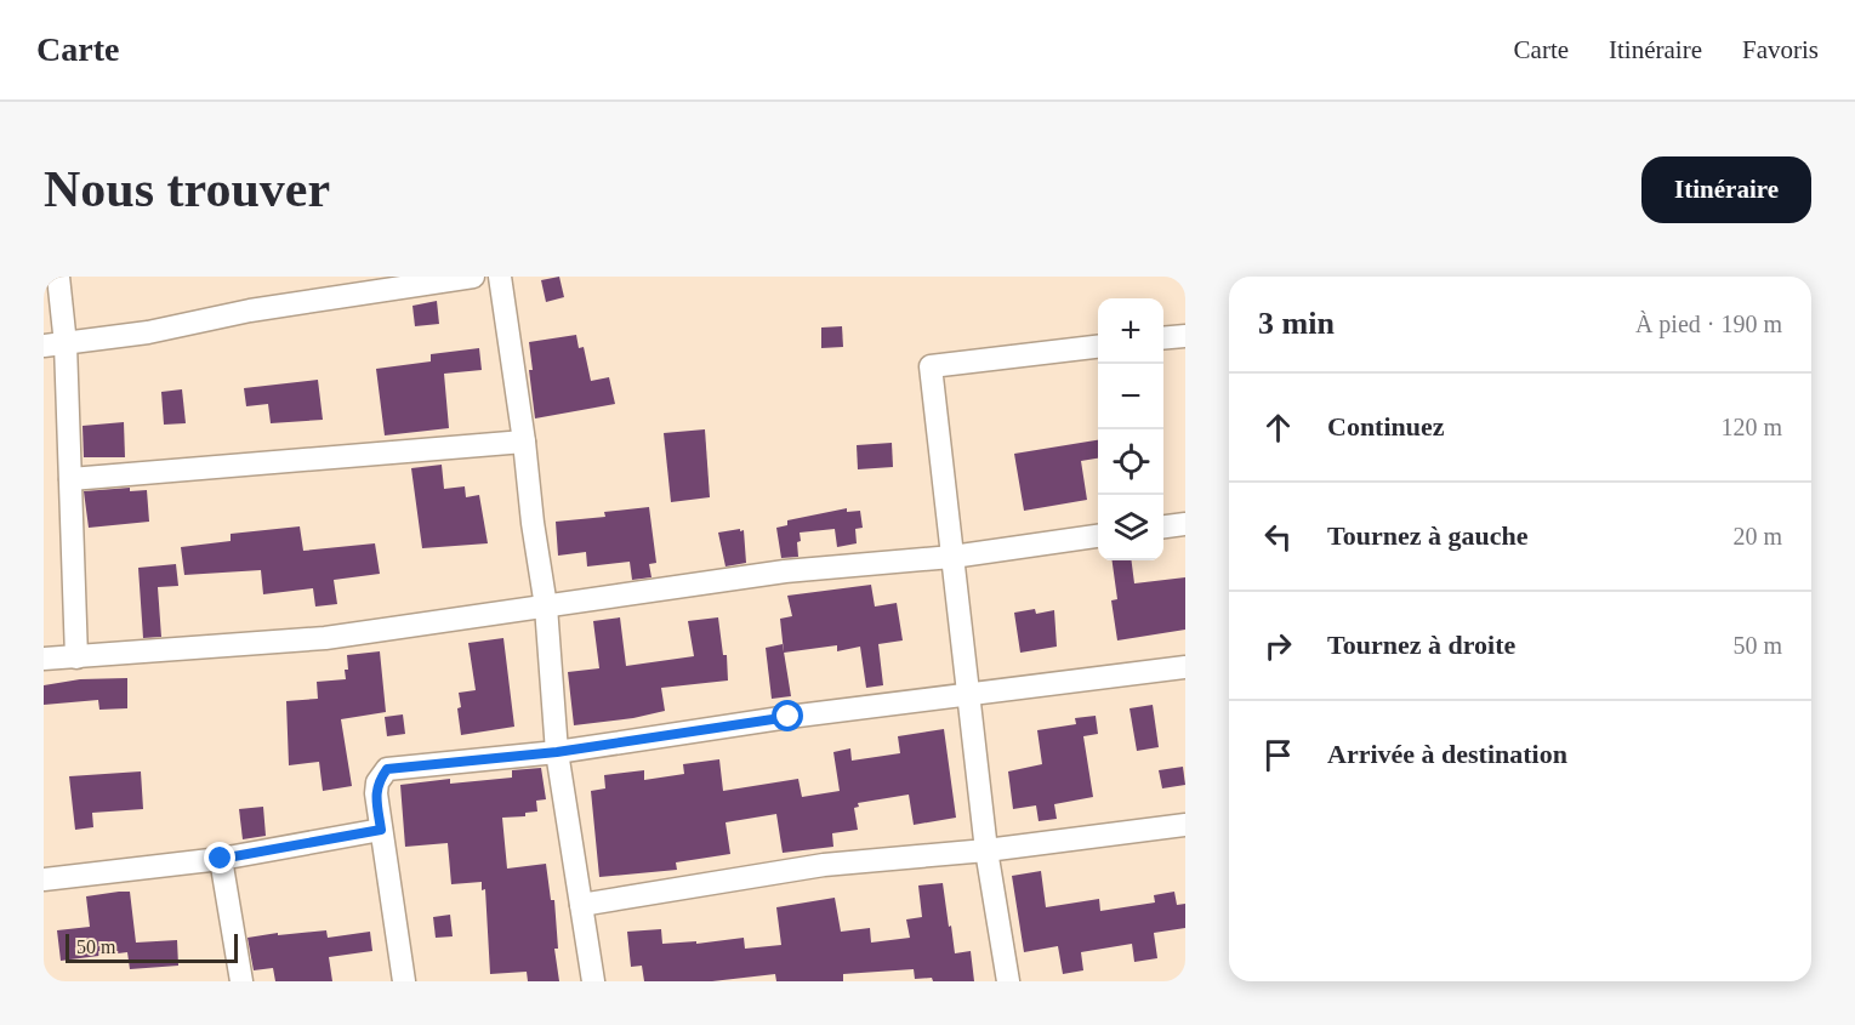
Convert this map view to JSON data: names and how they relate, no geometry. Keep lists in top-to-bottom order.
{
  "scale_bar": "50 m",
  "page": {
    "header": "Carte",
    "nav": ["Carte", "Itinéraire", "Favoris"],
    "buttons": "Itinéraire",
    "title": "Nous trouver",
    "heading": ["3 min", "À pied · 190 m"],
    "map_buttons": ["+", "−"],
    "list": [
      ["Continuez", "120 m"],
      ["Tournez à gauche", "20 m"],
      ["Tournez à droite", "50 m"],
      "Arrivée à destination"
    ],
    "scale": "50 m"
  }
}
